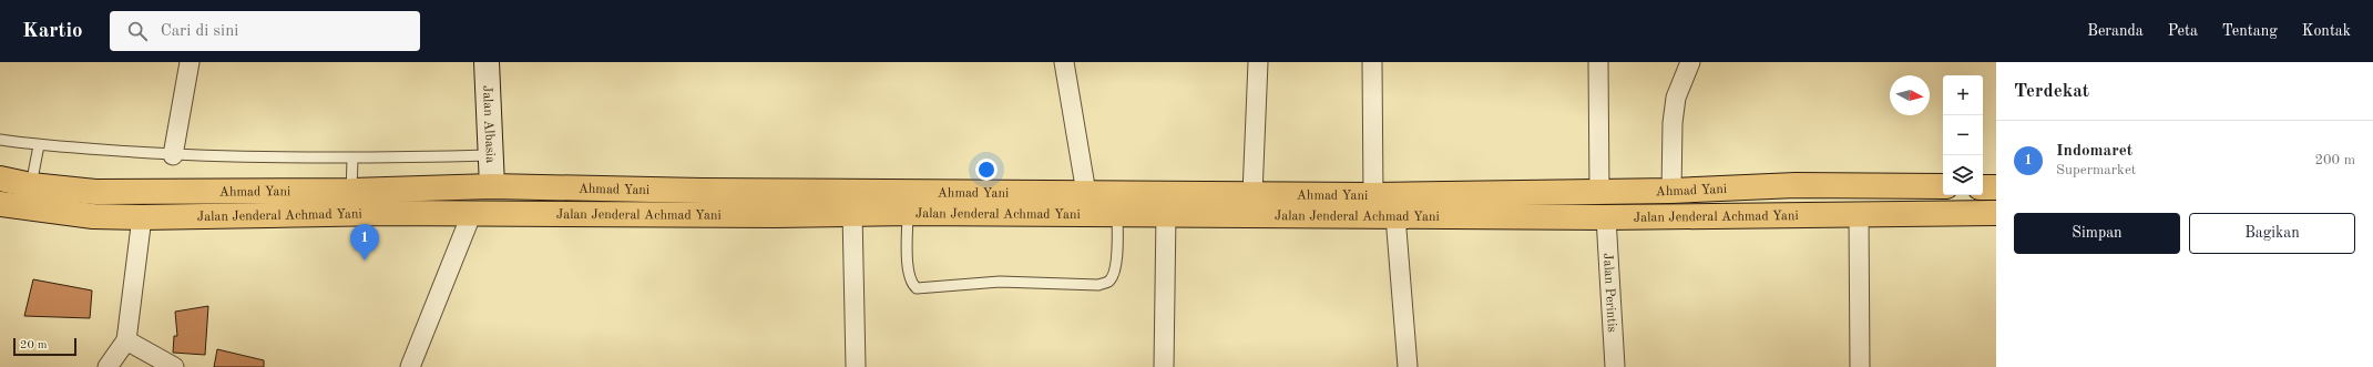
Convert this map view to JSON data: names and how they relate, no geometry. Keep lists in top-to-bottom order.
{
  "streets": {
    "highway": ["Ahmad Yani", "Jalan Jenderal Achmad Yani"],
    "street": ["Jalan Albasia", "Jalan Perintis"]
  },
  "crossings": [
    ["Jalan Albasia", "Ahmad Yani"],
    ["Ahmad Yani", "Jalan Jenderal Achmad Yani"],
    ["Jalan Jenderal Achmad Yani", "Jalan Perintis"]
  ],
  "scale_bar": "20 m",
  "north": "right",
  "page": {
    "header": "Kartio",
    "search": "Cari di sini",
    "nav": [
      "Beranda",
      "Peta",
      "Tentang",
      "Kontak"
    ],
    "heading": "Terdekat",
    "map_buttons": ["+", "−"],
    "list": [
      {
        "mark": "1",
        "name": "Indomaret",
        "note": "Supermarket",
        "value": "200 m"
      }
    ],
    "buttons": ["Simpan", "Bagikan"],
    "pins": "1",
    "scale": "20 m"
  }
}
